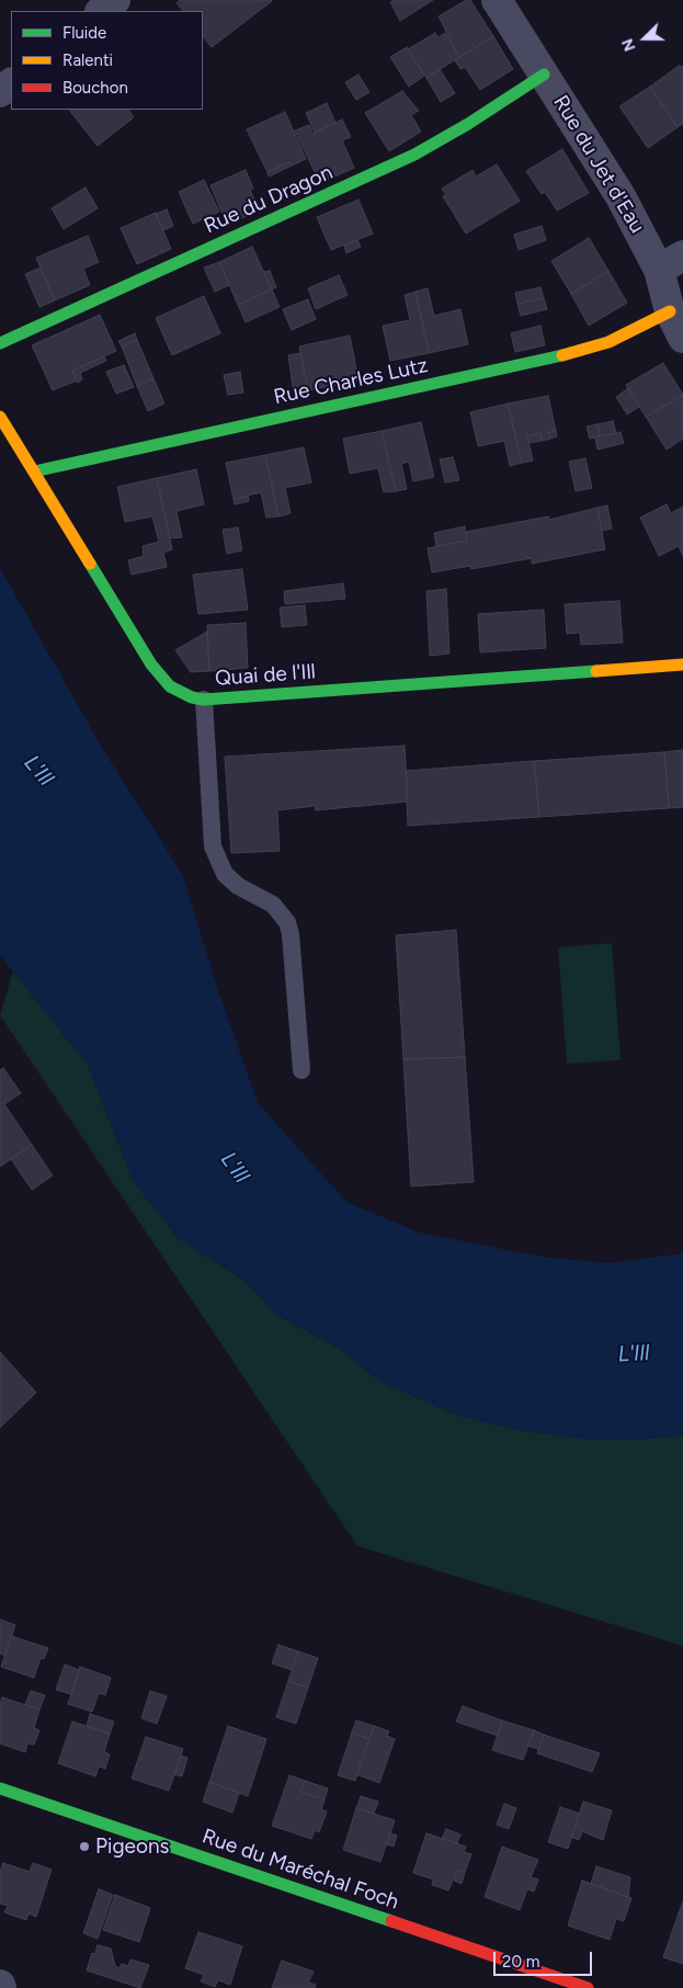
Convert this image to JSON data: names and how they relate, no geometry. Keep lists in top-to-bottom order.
{
  "streets": {
    "street": [
      "Rue du Jet d'Eau",
      "Rue du Dragon",
      "Rue Charles Lutz",
      "Quai de l'Ill",
      "Rue du Maréchal Foch"
    ]
  },
  "crossings": [
    ["Rue du Jet d'Eau", "Rue du Dragon"],
    ["Rue du Jet d'Eau", "Rue Charles Lutz"],
    ["Rue Charles Lutz", "Quai de l'Ill"]
  ],
  "water": ["L'Ill"],
  "places": ["Pigeons"],
  "legend": ["Fluide", "Ralenti", "Bouchon"],
  "scale_bar": "20 m",
  "north": "left"
}
